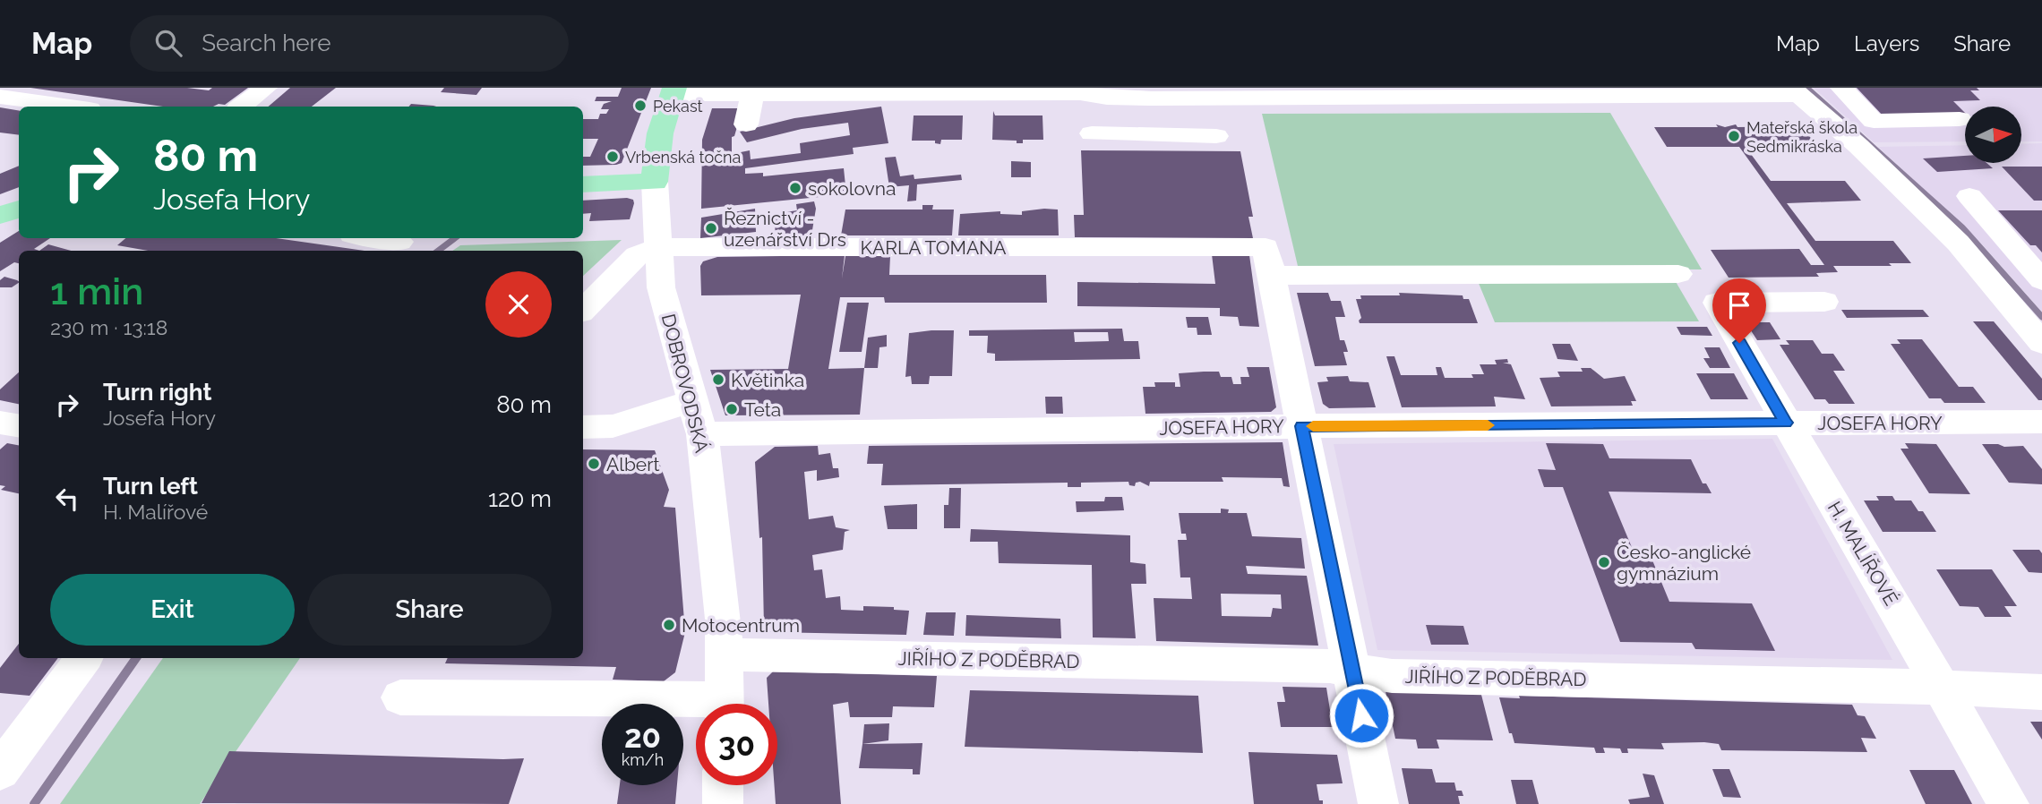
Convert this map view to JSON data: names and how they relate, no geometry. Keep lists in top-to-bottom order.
{
  "streets": {
    "main road": ["DOBROVODSKÁ"],
    "street": [
      "KARLA TOMANA",
      "JOSEFA HORY",
      "H. MALÍŘOVÉ",
      "JIŘÍHO Z PODĚBRAD"
    ]
  },
  "crossings": [
    ["KARLA TOMANA", "DOBROVODSKÁ"],
    ["DOBROVODSKÁ", "JOSEFA HORY"],
    ["DOBROVODSKÁ", "JIŘÍHO Z PODĚBRAD"],
    ["JOSEFA HORY", "H. MALÍŘOVÉ"],
    ["H. MALÍŘOVÉ", "JIŘÍHO Z PODĚBRAD"]
  ],
  "places": [
    "Pekast",
    "Mateřská škola Sedmikráska",
    "Vrbenská točna",
    "sokolovna",
    "Řeznictví - uzenářství Drs",
    "Květinka",
    "Teta",
    "Albert",
    "Česko-anglické gymnázium",
    "Motocentrum"
  ],
  "north": "right",
  "page": {
    "header": "Map",
    "search": "Search here",
    "nav": ["Map", "Layers", "Share"],
    "turn": ["80 m", "Josefa Hory"],
    "heading": ["1 min", "230 m · 13:18"],
    "list": [
      {
        "name": "Turn right",
        "note": "Josefa Hory",
        "value": "80 m"
      },
      {
        "name": "Turn left",
        "note": "H. Malířové",
        "value": "120 m"
      }
    ],
    "buttons": ["Exit", "Share"],
    "speed": "20 km/h",
    "limit": "30"
  }
}
